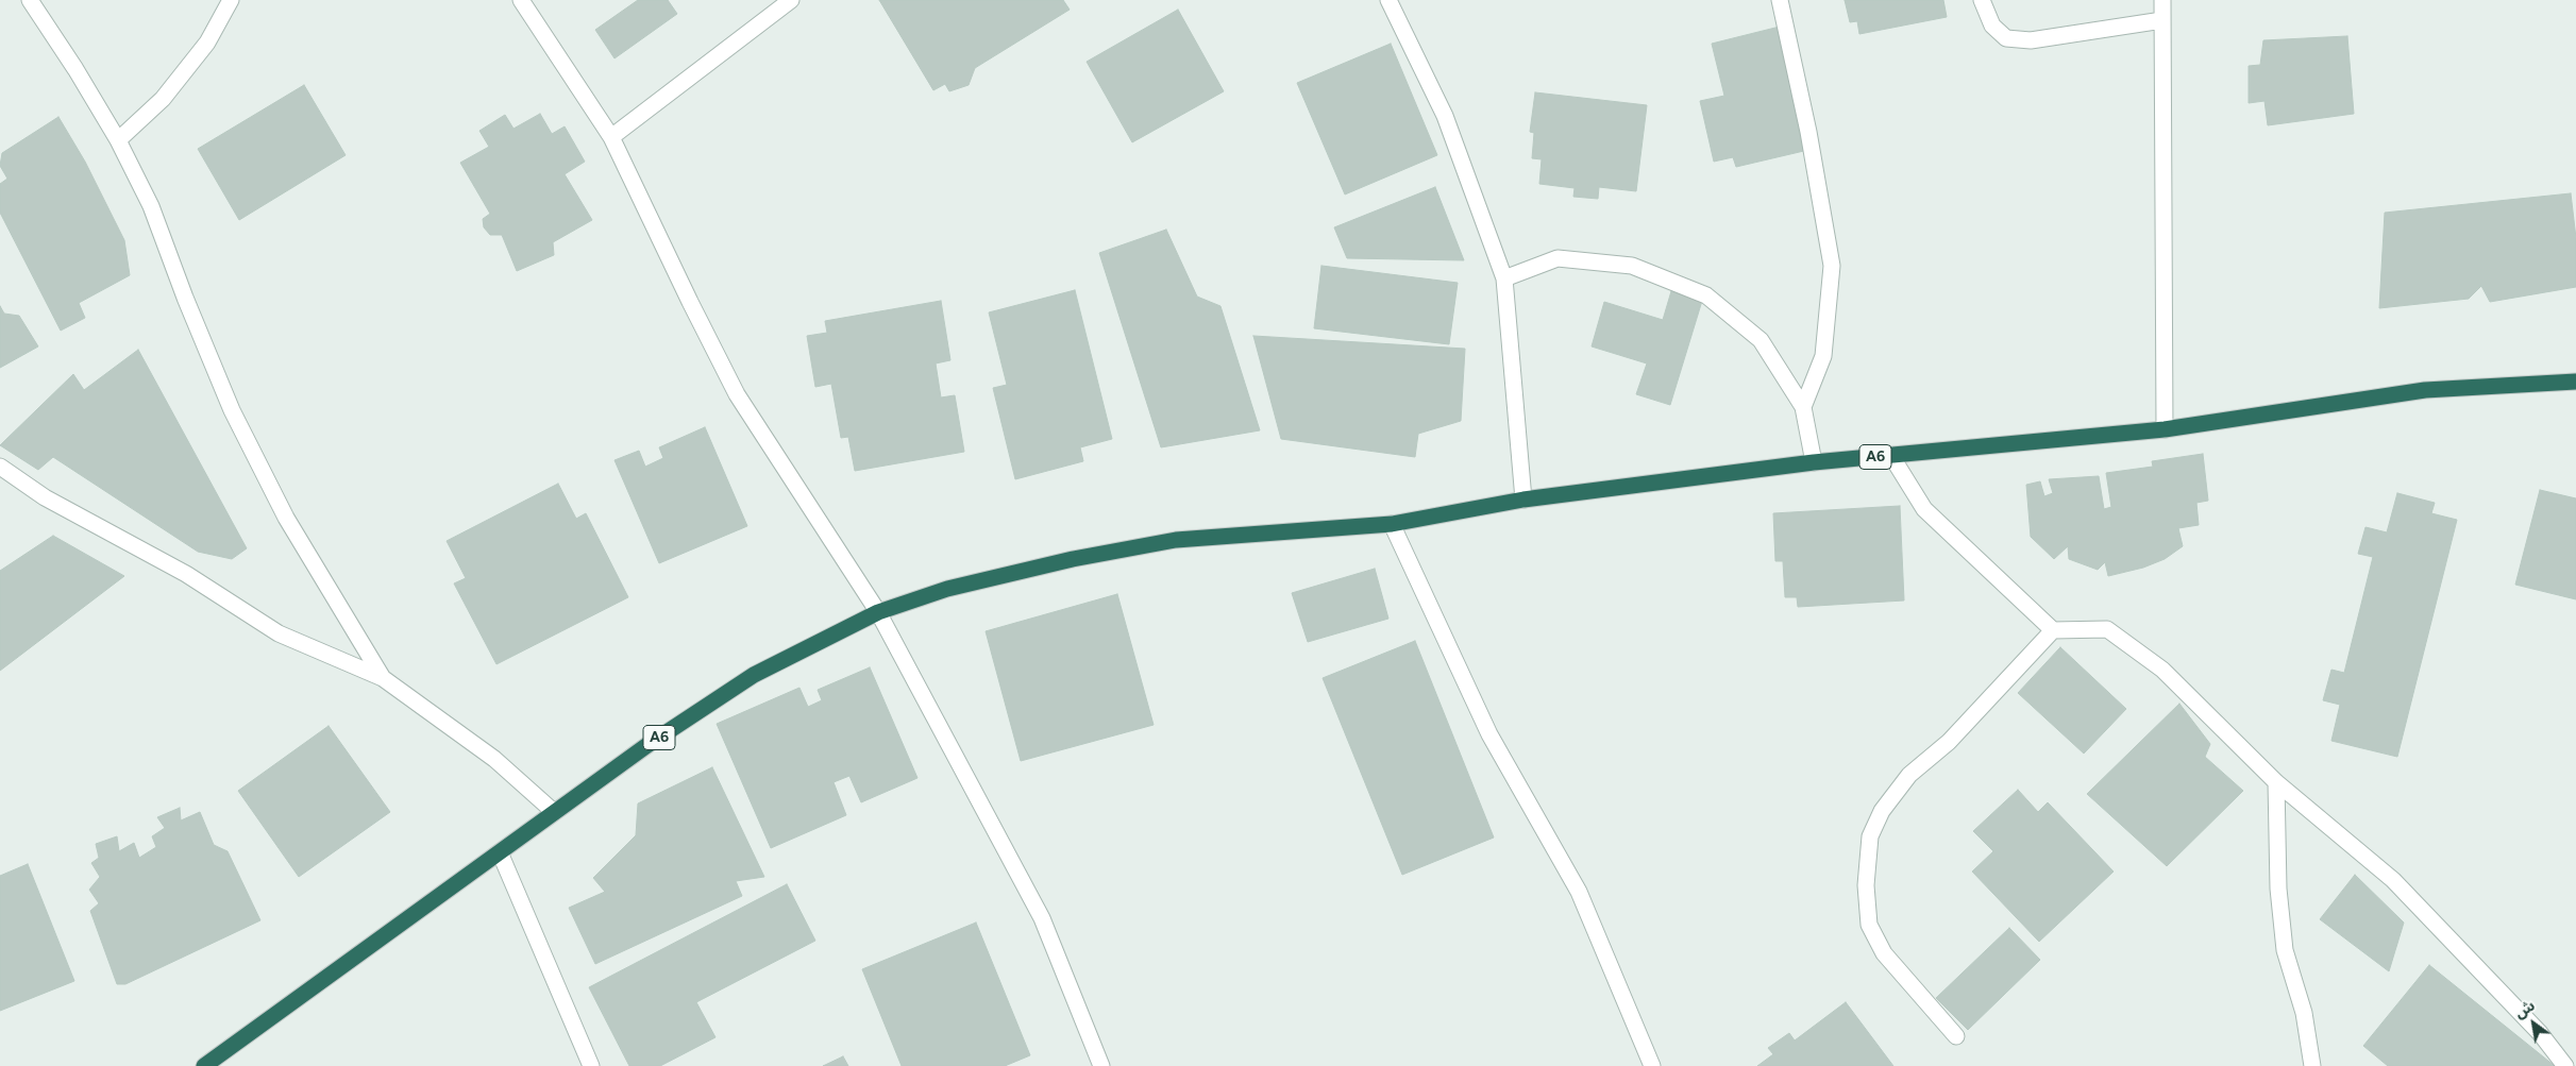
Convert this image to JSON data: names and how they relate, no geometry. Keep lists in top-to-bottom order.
{
  "streets": {
    "highway": ["A6"]
  },
  "north": "top left"
}
